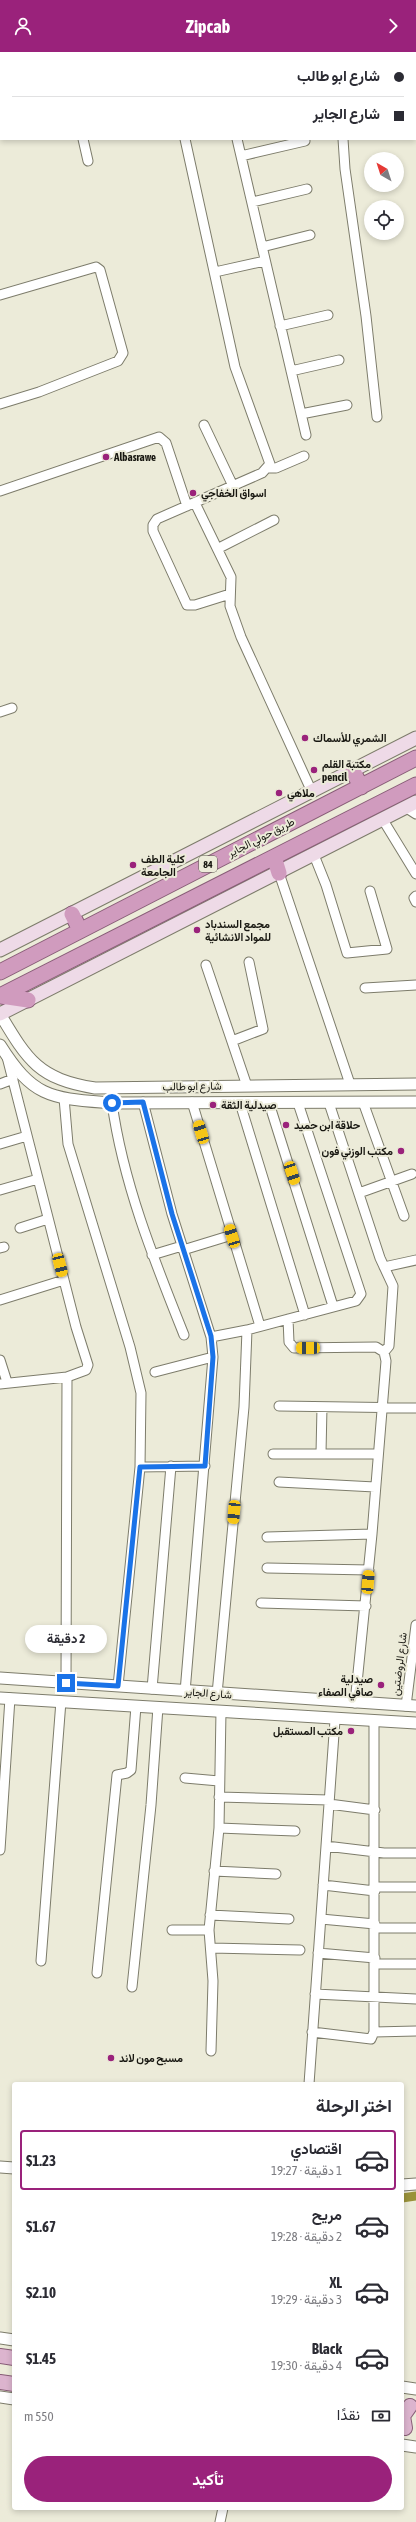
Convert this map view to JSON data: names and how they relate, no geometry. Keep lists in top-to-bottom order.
{
  "streets": {
    "highway": ["طريق حولي الجاير", "84"],
    "street": ["شارع ابو طالب", "شارع الروضتين", "شارع الجاير"]
  },
  "crossings": [
    ["شارع الروضتين", "شارع الجاير"]
  ],
  "places": [
    "Albasrawe",
    "اسواق الخفاجي",
    "الشمري للأسماك",
    "مكتبة القلم pencil",
    "ملاهي",
    "كلية الطف الجامعة",
    "مجمع السندباد للمواد الانشائية",
    "صيدلية الثقة",
    "حلاقة ابن حميد",
    "مكتب الوزني فون",
    "صيدلية صافي الصفاء",
    "مكتب المستقبل",
    "مسبح مون لاند"
  ],
  "north": "top left",
  "page": {
    "header": "Zipcab",
    "banner": ["شارع ابو طالب", "شارع الجاير"],
    "bubble": "2 دقيقة",
    "heading": "اختر الرحلة",
    "list": [
      {
        "name": "اقتصادي",
        "note": "1 دقيقة · 19:27",
        "value": "$1.23"
      },
      {
        "name": "مريح",
        "note": "2 دقيقة · 19:28",
        "value": "$1.67"
      },
      {
        "name": "XL",
        "note": "3 دقيقة · 19:29",
        "value": "$2.10"
      },
      {
        "name": "Black",
        "note": "4 دقيقة · 19:30",
        "value": "$1.45"
      }
    ],
    "pay": ["نقدًا", "550 m"],
    "buttons": "تأكيد"
  }
}
